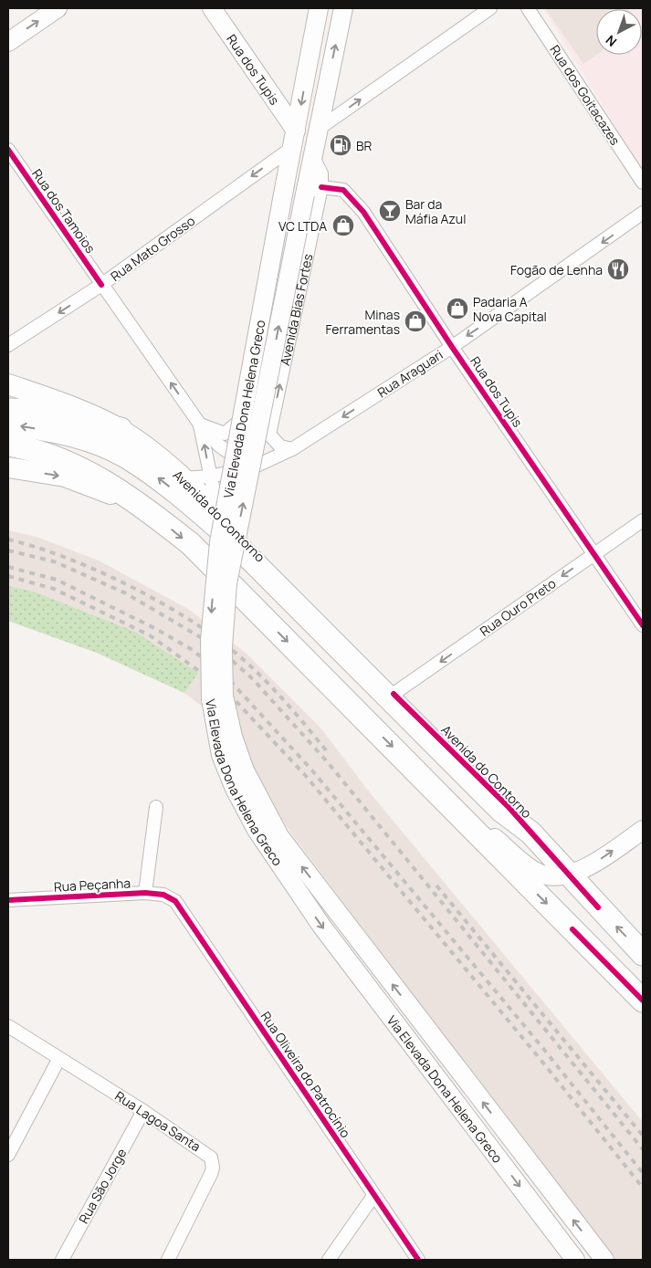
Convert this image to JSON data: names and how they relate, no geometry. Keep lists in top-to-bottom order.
{
  "streets": {
    "highway": ["Avenida do Contorno"],
    "main road": ["Rua dos Tupis", "Avenida Bias Fortes", "Via Elevada Dona Helena Greco"],
    "street": [
      "Rua dos Goitacazes",
      "Rua dos Tamoios",
      "Rua Mato Grosso",
      "Rua Araguari",
      "Rua Ouro Preto",
      "Rua Peçanha",
      "Rua Oliveira do Patrocínio",
      "Rua Lagoa Santa",
      "Rua São Jorge"
    ]
  },
  "crossings": [
    ["Rua dos Tupis", "Rua Mato Grosso"],
    ["Rua dos Tupis", "Avenida Bias Fortes"],
    ["Rua dos Tupis", "Rua Araguari"],
    ["Rua dos Tupis", "Via Elevada Dona Helena Greco"],
    ["Rua dos Tupis", "Rua Ouro Preto"],
    ["Rua dos Tamoios", "Rua Mato Grosso"],
    ["Rua dos Tamoios", "Rua Araguari"],
    ["Rua dos Tamoios", "Avenida do Contorno"],
    ["Rua Mato Grosso", "Via Elevada Dona Helena Greco"],
    ["Avenida Bias Fortes", "Via Elevada Dona Helena Greco"],
    ["Rua Araguari", "Avenida do Contorno"],
    ["Avenida do Contorno", "Rua Ouro Preto"],
    ["Rua Peçanha", "Rua Oliveira do Patrocínio"],
    ["Rua Lagoa Santa", "Rua São Jorge"]
  ],
  "one_way": ["Rua Mato Grosso", "Rua Araguari", "Rua Ouro Preto"],
  "places": {
    "fuel station": ["BR"],
    "bar": ["Bar da Máfia Azul"],
    "shop": ["VC LTDA", "Padaria A Nova Capital", "Minas Ferramentas"],
    "restaurant": ["Fogão de Lenha"]
  },
  "north": "bottom left"
}
